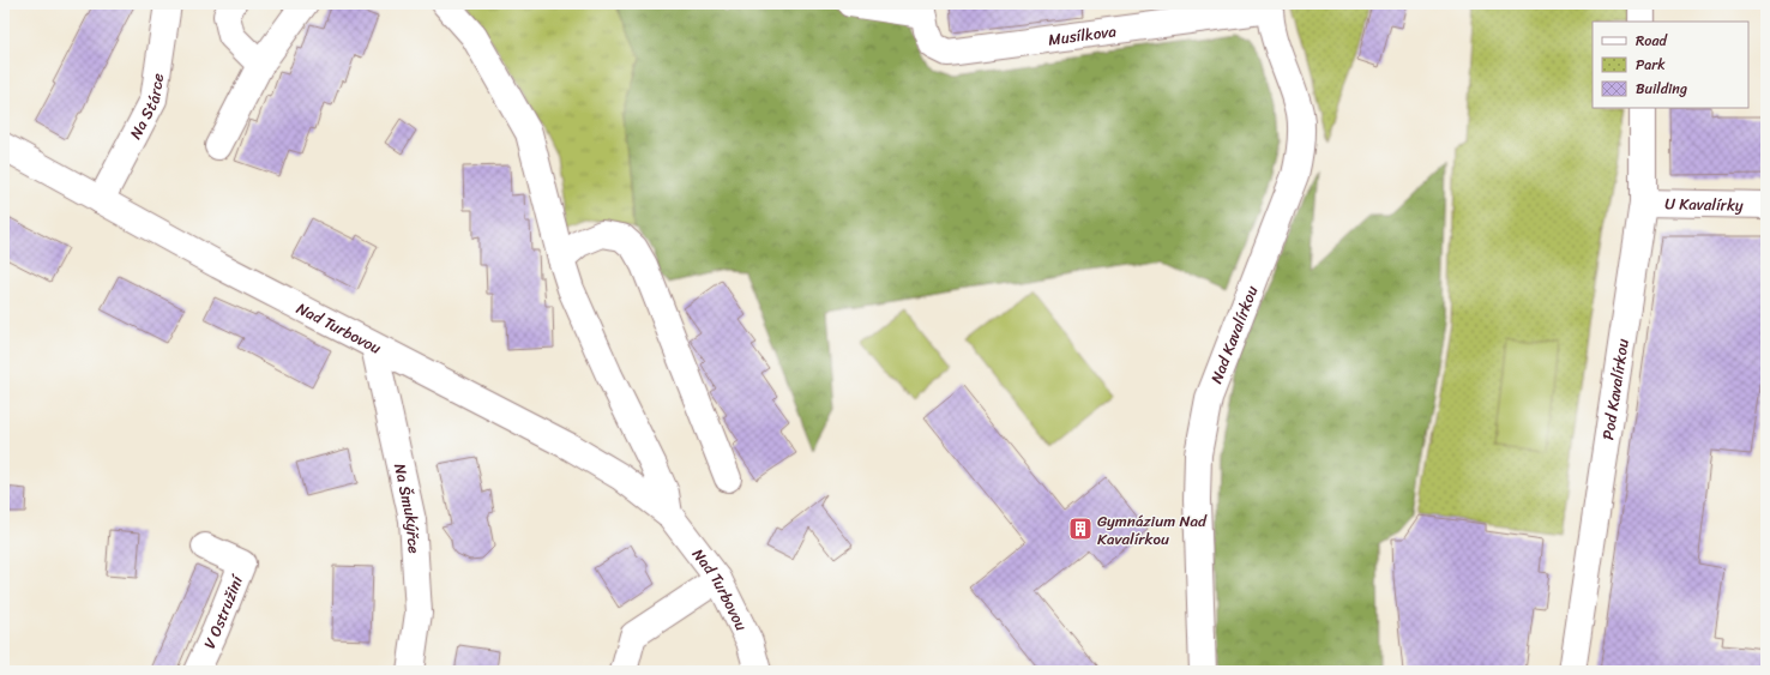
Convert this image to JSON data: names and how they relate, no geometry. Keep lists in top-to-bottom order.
{
  "streets": {
    "street": [
      "Musílkova",
      "Na Stárce",
      "U Kavalírky",
      "Nad Turbovou",
      "Nad Kavalírkou",
      "Pod Kavalírkou",
      "Na Šmukýřce",
      "V Ostružiní"
    ]
  },
  "crossings": [
    ["Musílkova", "Nad Kavalírkou"],
    ["Na Stárce", "Nad Turbovou"],
    ["U Kavalírky", "Pod Kavalírkou"],
    ["Nad Turbovou", "Na Šmukýřce"]
  ],
  "places": {
    "building": ["Gymnázium Nad Kavalírkou"]
  },
  "legend": ["Road", "Park", "Building"]
}
